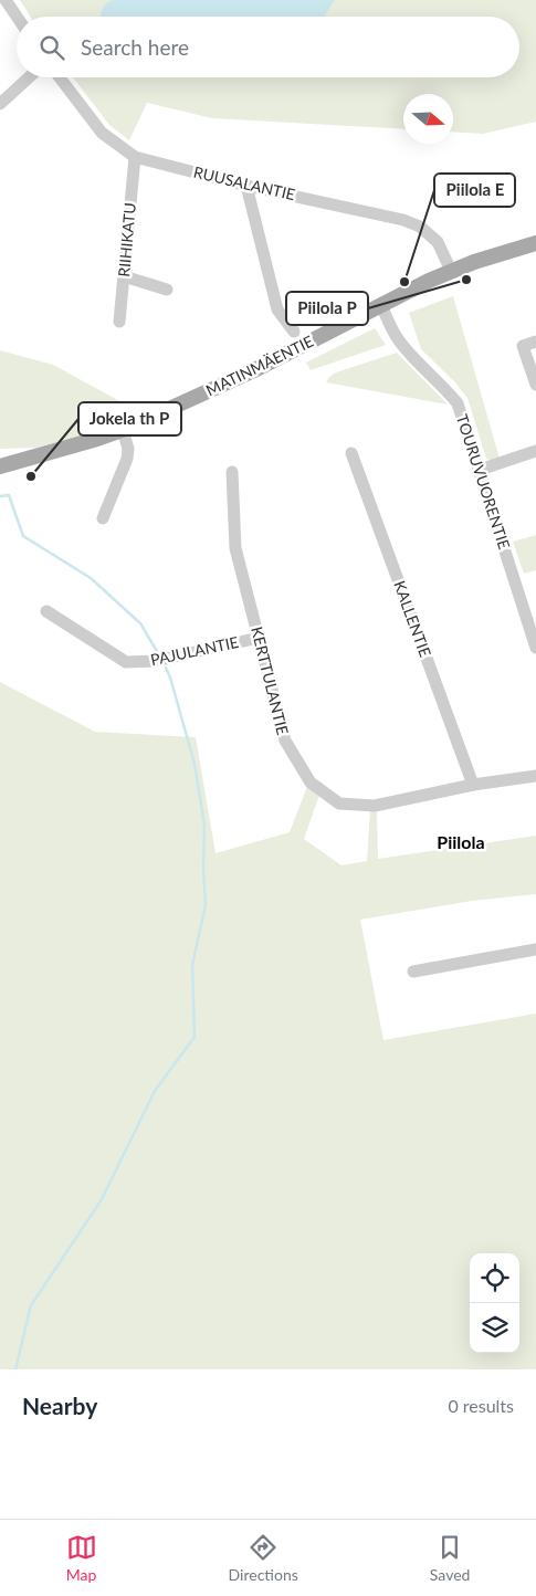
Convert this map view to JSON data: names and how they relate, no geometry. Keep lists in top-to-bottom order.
{
  "streets": {
    "main road": ["MATINMÄENTIE"],
    "street": [
      "RUUSALANTIE",
      "RIIHIKATU",
      "TOURUVUORENTIE",
      "KALLENTIE",
      "PAJULANTIE",
      "KERTTULANTIE"
    ]
  },
  "crossings": [
    ["RUUSALANTIE", "RIIHIKATU"],
    ["RUUSALANTIE", "MATINMÄENTIE"],
    ["MATINMÄENTIE", "TOURUVUORENTIE"],
    ["KALLENTIE", "KERTTULANTIE"],
    ["PAJULANTIE", "KERTTULANTIE"]
  ],
  "districts": ["Piilola"],
  "places": ["Piilola P", "Piilola E", "Jokela th P"],
  "north": "right",
  "page": {
    "search": "Search here",
    "heading": ["Nearby", "0 results"],
    "nav": ["Map", "Directions", "Saved"]
  }
}
